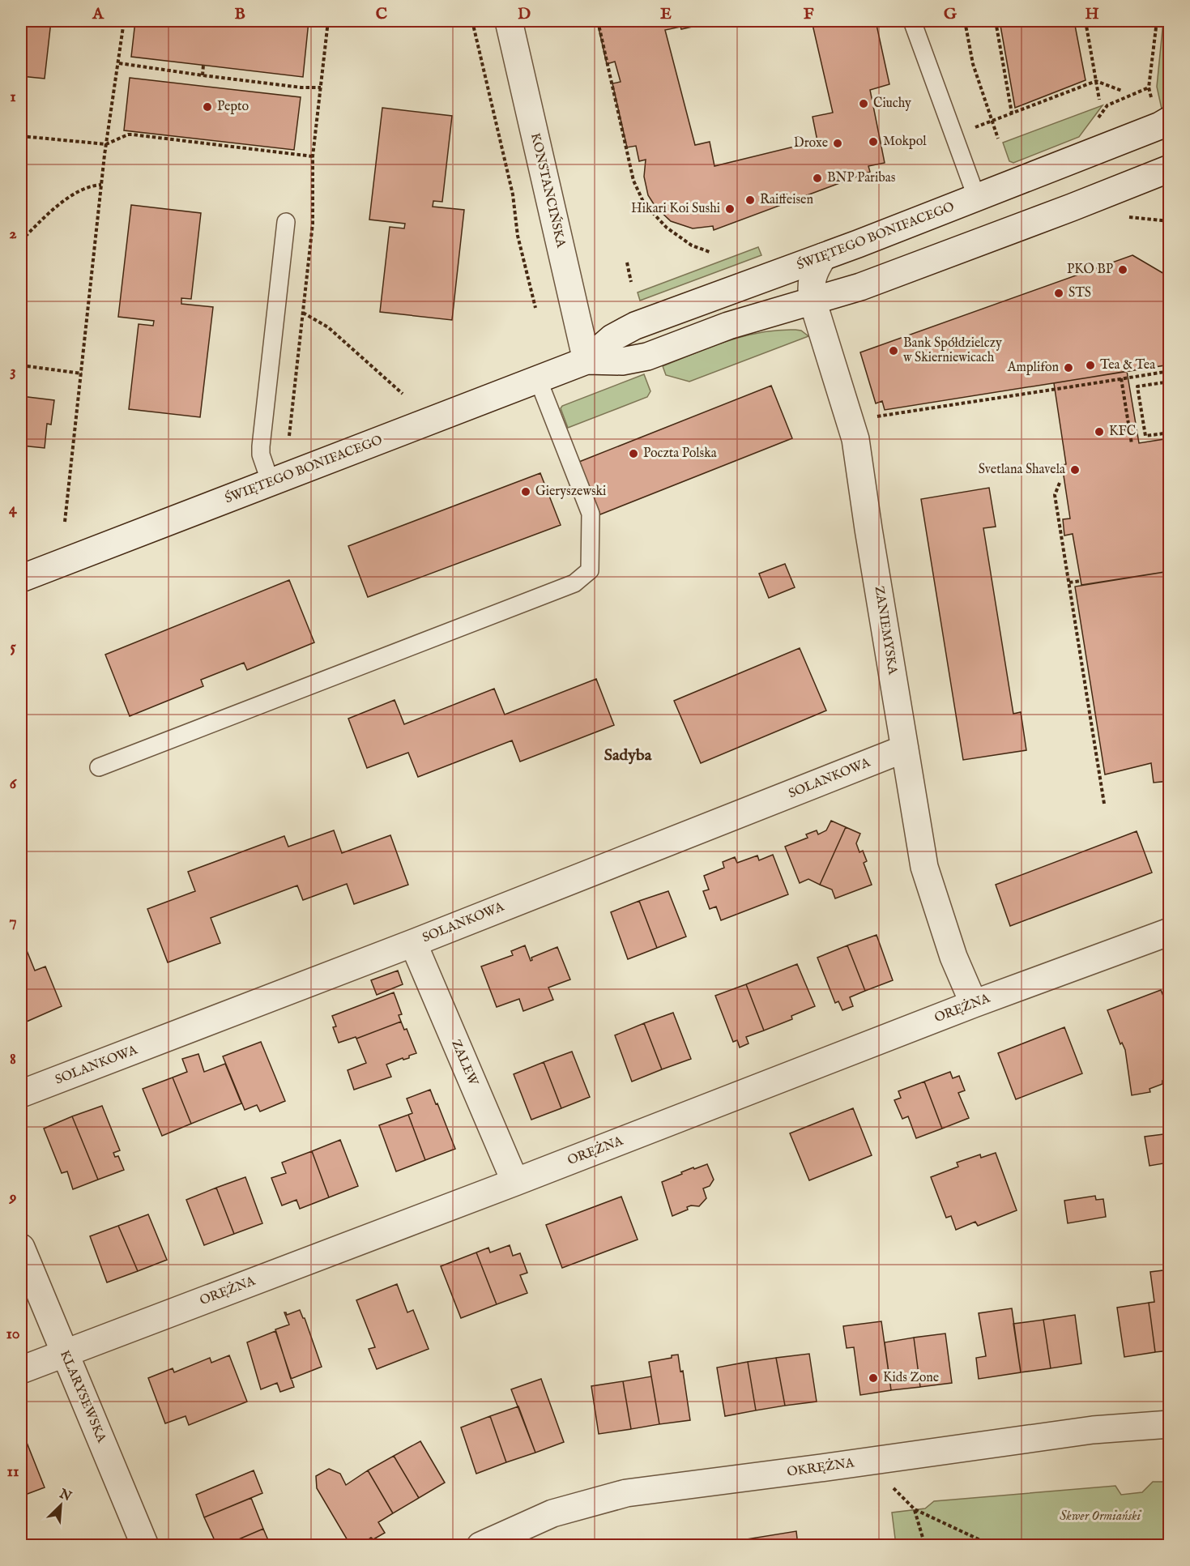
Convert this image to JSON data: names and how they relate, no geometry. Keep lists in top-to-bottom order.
{
  "streets": {
    "street": [
      "KONSTANCIŃSKA",
      "ŚWIĘTEGO BONIFACEGO",
      "ZANIEMYSKA",
      "SOLANKOWA",
      "ORĘŻNA",
      "ZALEW",
      "KLARYSEWSKA",
      "OKRĘŻNA"
    ]
  },
  "crossings": [
    ["KONSTANCIŃSKA", "ŚWIĘTEGO BONIFACEGO"],
    ["ŚWIĘTEGO BONIFACEGO", "ZANIEMYSKA"],
    ["ZANIEMYSKA", "SOLANKOWA"],
    ["ZANIEMYSKA", "ORĘŻNA"],
    ["SOLANKOWA", "ZALEW"],
    ["ORĘŻNA", "ZALEW"],
    ["ORĘŻNA", "KLARYSEWSKA"]
  ],
  "districts": ["Sadyba"],
  "parks": ["Skwer Ormiański"],
  "places": [
    "Ciuchy",
    "Pepto",
    "Mokpol",
    "Droxe",
    "BNP Paribas",
    "Raiffeisen",
    "Hikari Koi Sushi",
    "PKO BP",
    "STS",
    "Bank Spółdzielczy w Skierniewicach",
    "Tea & Tea",
    "Amplifon",
    "KFC",
    "Poczta Polska",
    "Svetlana Shavela",
    "Gieryszewski",
    "Kids Zone"
  ],
  "north": "top right",
  "grid": {
    "columns": [
      "A",
      "B",
      "C",
      "D",
      "E",
      "F",
      "G",
      "H"
    ],
    "rows": [
      "1",
      "2",
      "3",
      "4",
      "5",
      "6",
      "7",
      "8",
      "9",
      "10",
      "11"
    ]
  }
}
